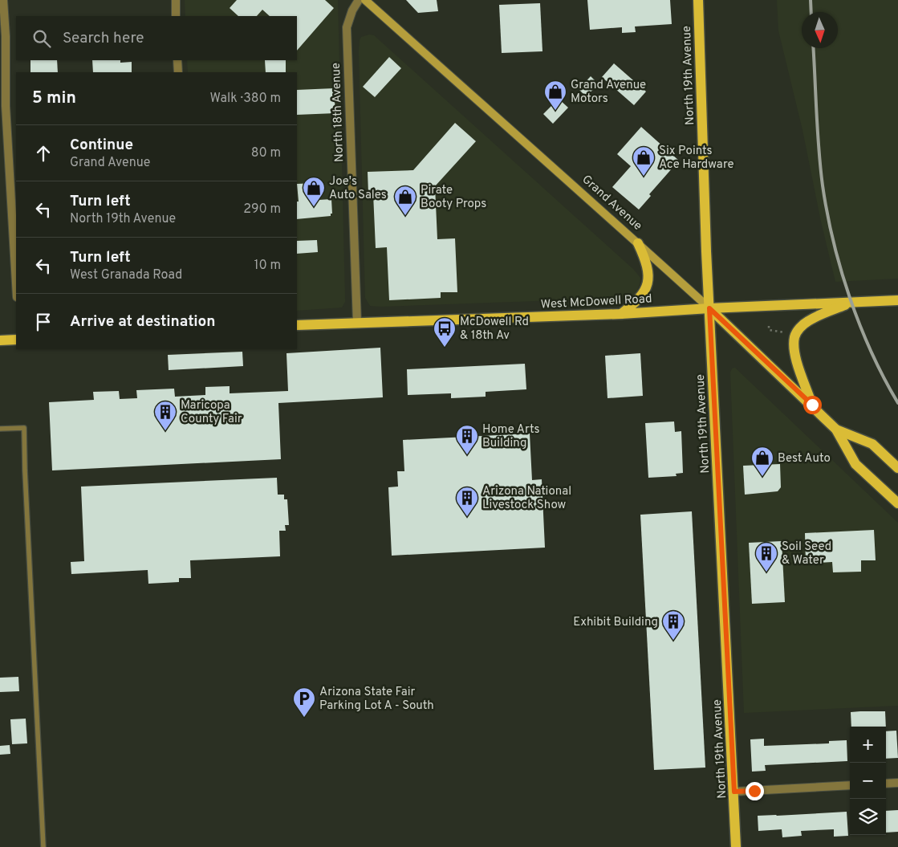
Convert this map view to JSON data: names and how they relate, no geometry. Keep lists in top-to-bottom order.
{
  "streets": {
    "main road": ["North 19th Avenue", "Grand Avenue", "West McDowell Road"],
    "street": ["North 18th Avenue"]
  },
  "crossings": [
    ["North 19th Avenue", "Grand Avenue"],
    ["North 19th Avenue", "West McDowell Road"],
    ["North 18th Avenue", "West McDowell Road"],
    ["Grand Avenue", "West McDowell Road"]
  ],
  "places": {
    "shop": [
      "Grand Avenue Motors",
      "Six Points Ace Hardware",
      "Joe's Auto Sales",
      "Pirate Booty Props",
      "Best Auto"
    ],
    "bus stop": ["McDowell Rd & 18th Av"],
    "building": [
      "Maricopa County Fair",
      "Home Arts Building",
      "Arizona National Livestock Show",
      "Soil Seed & Water",
      "Exhibit Building"
    ],
    "parking": ["Arizona State Fair Parking Lot A - South"]
  },
  "north": "bottom",
  "page": {
    "search": "Search here",
    "heading": ["5 min", "Walk · 380 m"],
    "list": [
      ["Continue", "Grand Avenue", "80 m"],
      ["Turn left", "North 19th Avenue", "290 m"],
      ["Turn left", "West Granada Road", "10 m"],
      "Arrive at destination"
    ],
    "map_buttons": ["+", "−"]
  }
}
